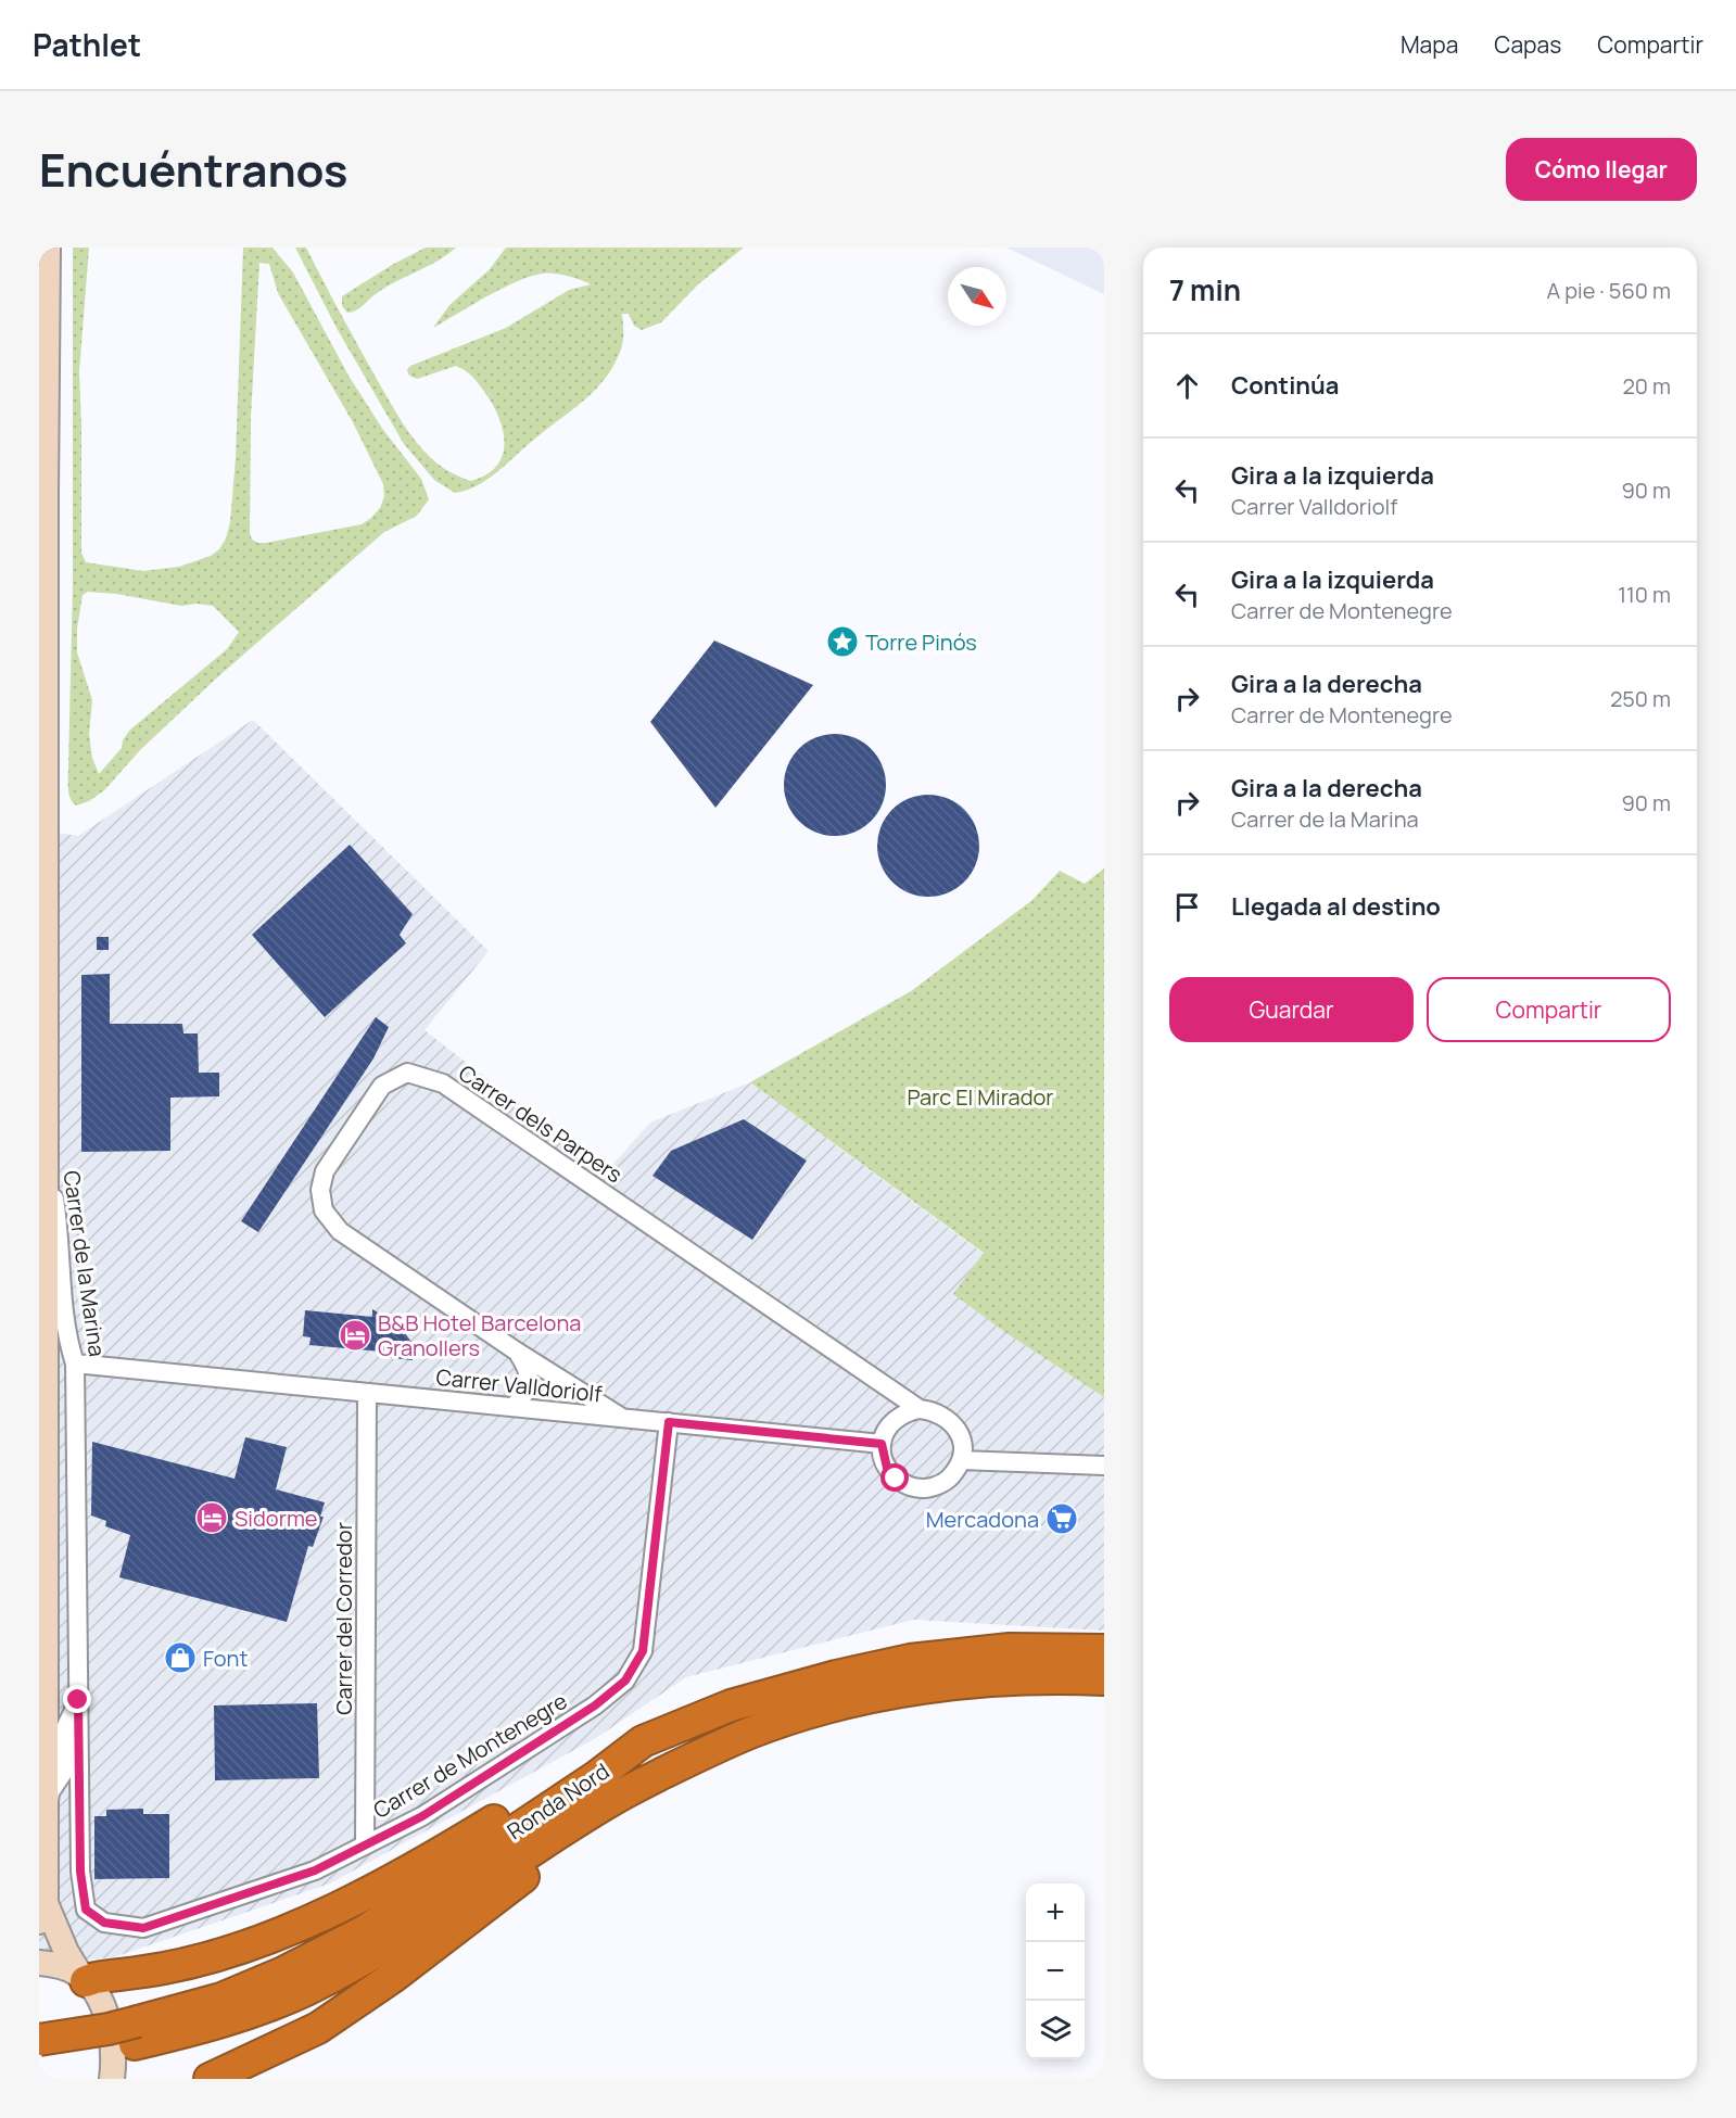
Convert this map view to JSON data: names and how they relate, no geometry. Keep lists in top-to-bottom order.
{
  "streets": {
    "highway": ["Ronda Nord"],
    "street": [
      "Carrer dels Parpers",
      "Carrer de la Marina",
      "Carrer Valldoriolf",
      "Carrer del Corredor",
      "Carrer de Montenegre"
    ]
  },
  "crossings": [
    ["Carrer dels Parpers", "Carrer Valldoriolf"],
    ["Carrer de la Marina", "Carrer Valldoriolf"],
    ["Carrer de la Marina", "Carrer de Montenegre"],
    ["Carrer Valldoriolf", "Carrer del Corredor"],
    ["Carrer Valldoriolf", "Carrer de Montenegre"],
    ["Carrer del Corredor", "Carrer de Montenegre"]
  ],
  "parks": ["Parc El Mirador"],
  "places": {
    "place": ["Torre Pinós"],
    "hotel": ["B&B Hotel Barcelona Granollers", "Sidorme"],
    "supermarket": ["Mercadona"],
    "shop": ["Font"]
  },
  "north": "bottom right",
  "page": {
    "header": "Pathlet",
    "nav": ["Mapa", "Capas", "Compartir"],
    "title": "Encuéntranos",
    "buttons": [
      "Cómo llegar",
      ["Guardar", "Compartir"]
    ],
    "heading": ["7 min", "A pie · 560 m"],
    "list": [
      ["Continúa", "20 m"],
      ["Gira a la izquierda", "Carrer Valldoriolf", "90 m"],
      ["Gira a la izquierda", "Carrer de Montenegre", "110 m"],
      ["Gira a la derecha", "Carrer de Montenegre", "250 m"],
      ["Gira a la derecha", "Carrer de la Marina", "90 m"],
      "Llegada al destino"
    ],
    "map_buttons": ["+", "−"]
  }
}
